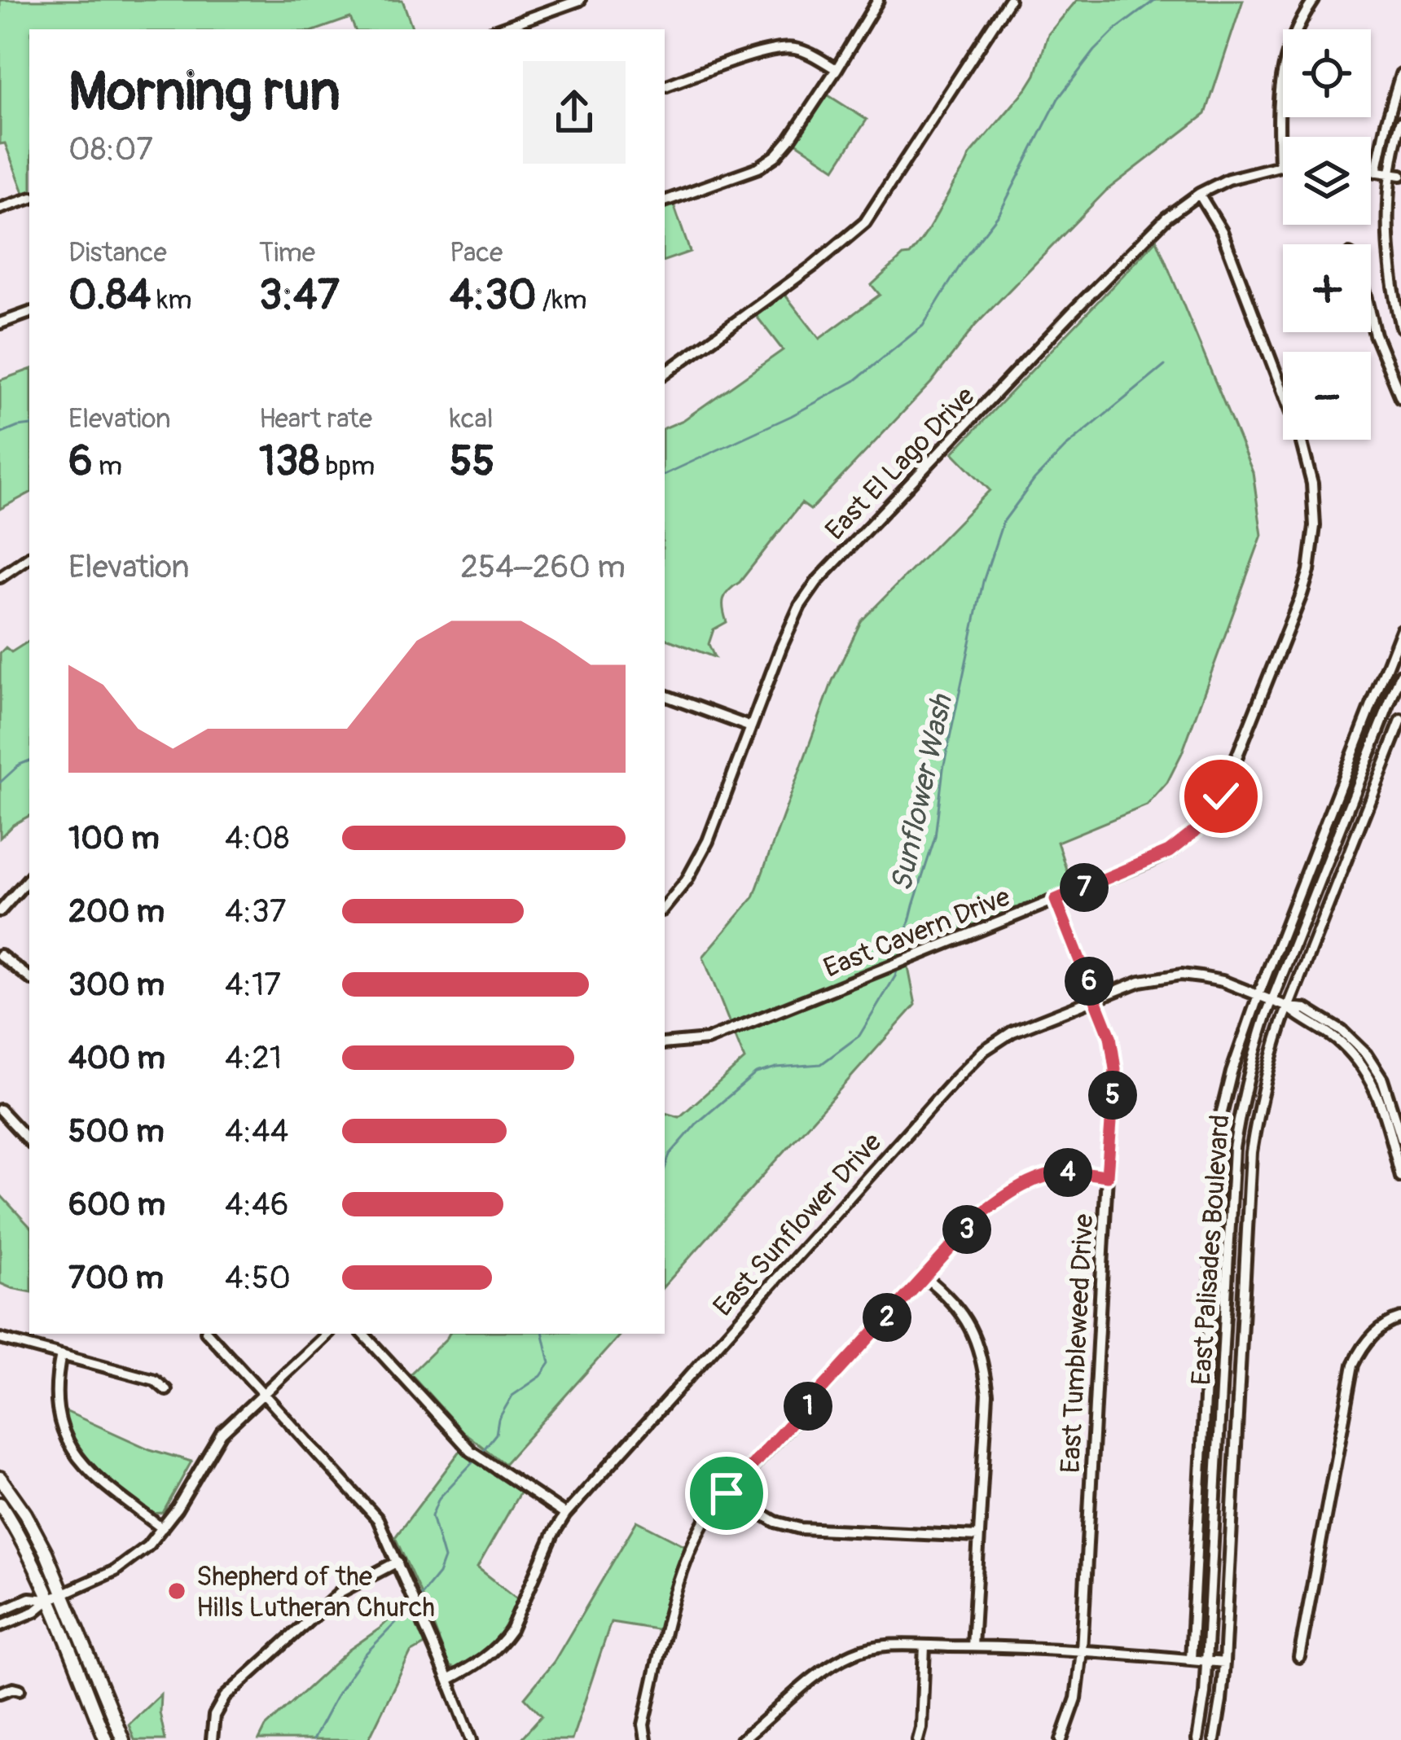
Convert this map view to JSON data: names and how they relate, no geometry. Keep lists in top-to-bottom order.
{
  "streets": {
    "street": [
      "East El Lago Drive",
      "East Cavern Drive",
      "East Sunflower Drive",
      "East Palisades Boulevard",
      "East Tumbleweed Drive"
    ]
  },
  "crossings": [
    ["East El Lago Drive", "East Cavern Drive"],
    ["East Cavern Drive", "East Tumbleweed Drive"],
    ["East Sunflower Drive", "East Palisades Boulevard"],
    ["East Sunflower Drive", "East Tumbleweed Drive"]
  ],
  "water": ["Sunflower Wash"],
  "places": ["Shepherd of the Hills Lutheran Church"],
  "page": {
    "map_buttons": ["+", "−"],
    "heading": ["Morning run", "08:07"],
    "stats": [
      ["Distance", "0.84 km"],
      ["Time", "3:47"],
      ["Pace", "4:30 /km"],
      ["Elevation", "6 m"],
      ["Heart rate", "138 bpm"],
      ["kcal", "55"]
    ],
    "chart": ["Elevation", "254–260 m"],
    "list": [
      {
        "name": "100 m",
        "note": "4:08"
      },
      {
        "name": "200 m",
        "note": "4:37"
      },
      {
        "name": "300 m",
        "note": "4:17"
      },
      {
        "name": "400 m",
        "note": "4:21"
      },
      {
        "name": "500 m",
        "note": "4:44"
      },
      {
        "name": "600 m",
        "note": "4:46"
      },
      {
        "name": "700 m",
        "note": "4:50"
      }
    ],
    "pins": [
      "7",
      "6",
      "5",
      "4",
      "3",
      "2",
      "1"
    ]
  }
}
